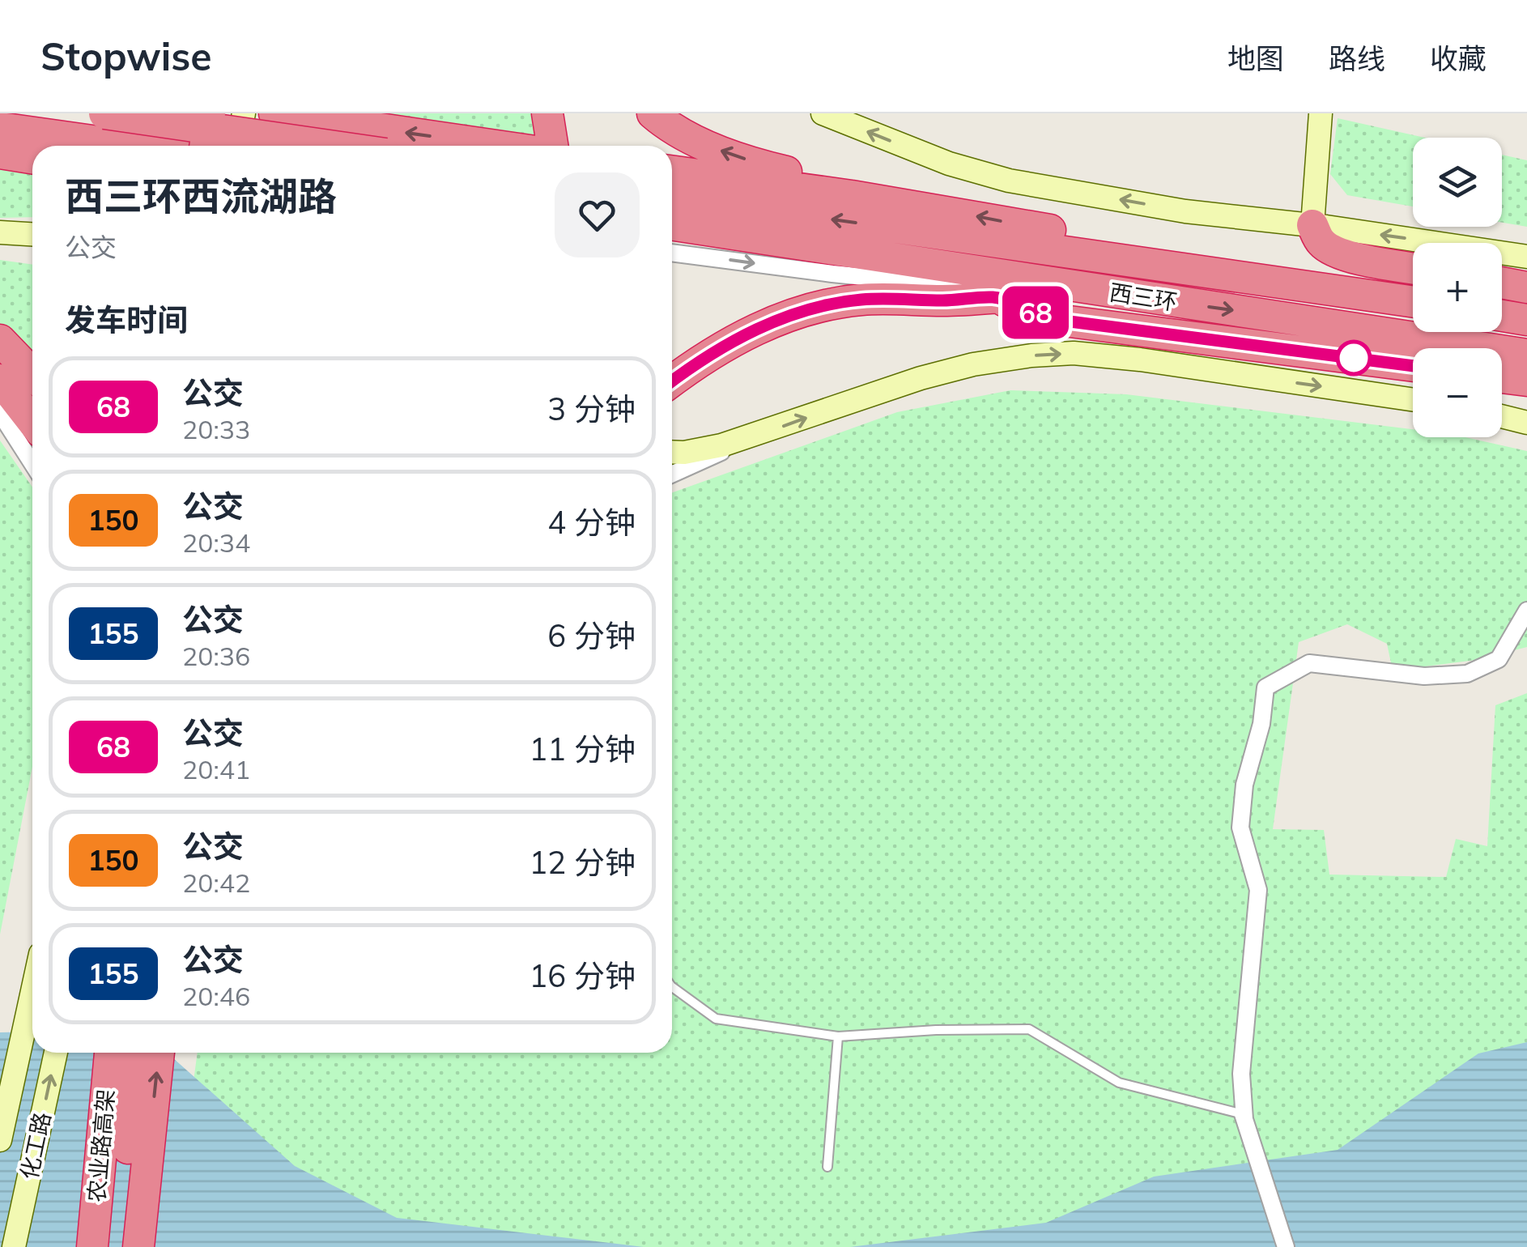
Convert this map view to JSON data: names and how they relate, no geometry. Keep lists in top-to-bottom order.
{
  "streets": {
    "highway": ["西三环", "农业路高架"],
    "main road": ["化工路"]
  },
  "lines": ["bus line 68"],
  "page": {
    "header": "Stopwise",
    "nav": ["地图", "路线", "收藏"],
    "on_map": "68",
    "map_buttons": ["+", "−"],
    "heading": [
      ["西三环西流湖路", "公交"],
      "发车时间"
    ],
    "list": [
      {
        "mark": "68",
        "name": "公交",
        "note": "20:33",
        "value": "3 分钟"
      },
      {
        "mark": "150",
        "name": "公交",
        "note": "20:34",
        "value": "4 分钟"
      },
      {
        "mark": "155",
        "name": "公交",
        "note": "20:36",
        "value": "6 分钟"
      },
      {
        "mark": "68",
        "name": "公交",
        "note": "20:41",
        "value": "11 分钟"
      },
      {
        "mark": "150",
        "name": "公交",
        "note": "20:42",
        "value": "12 分钟"
      },
      {
        "mark": "155",
        "name": "公交",
        "note": "20:46",
        "value": "16 分钟"
      }
    ]
  }
}
